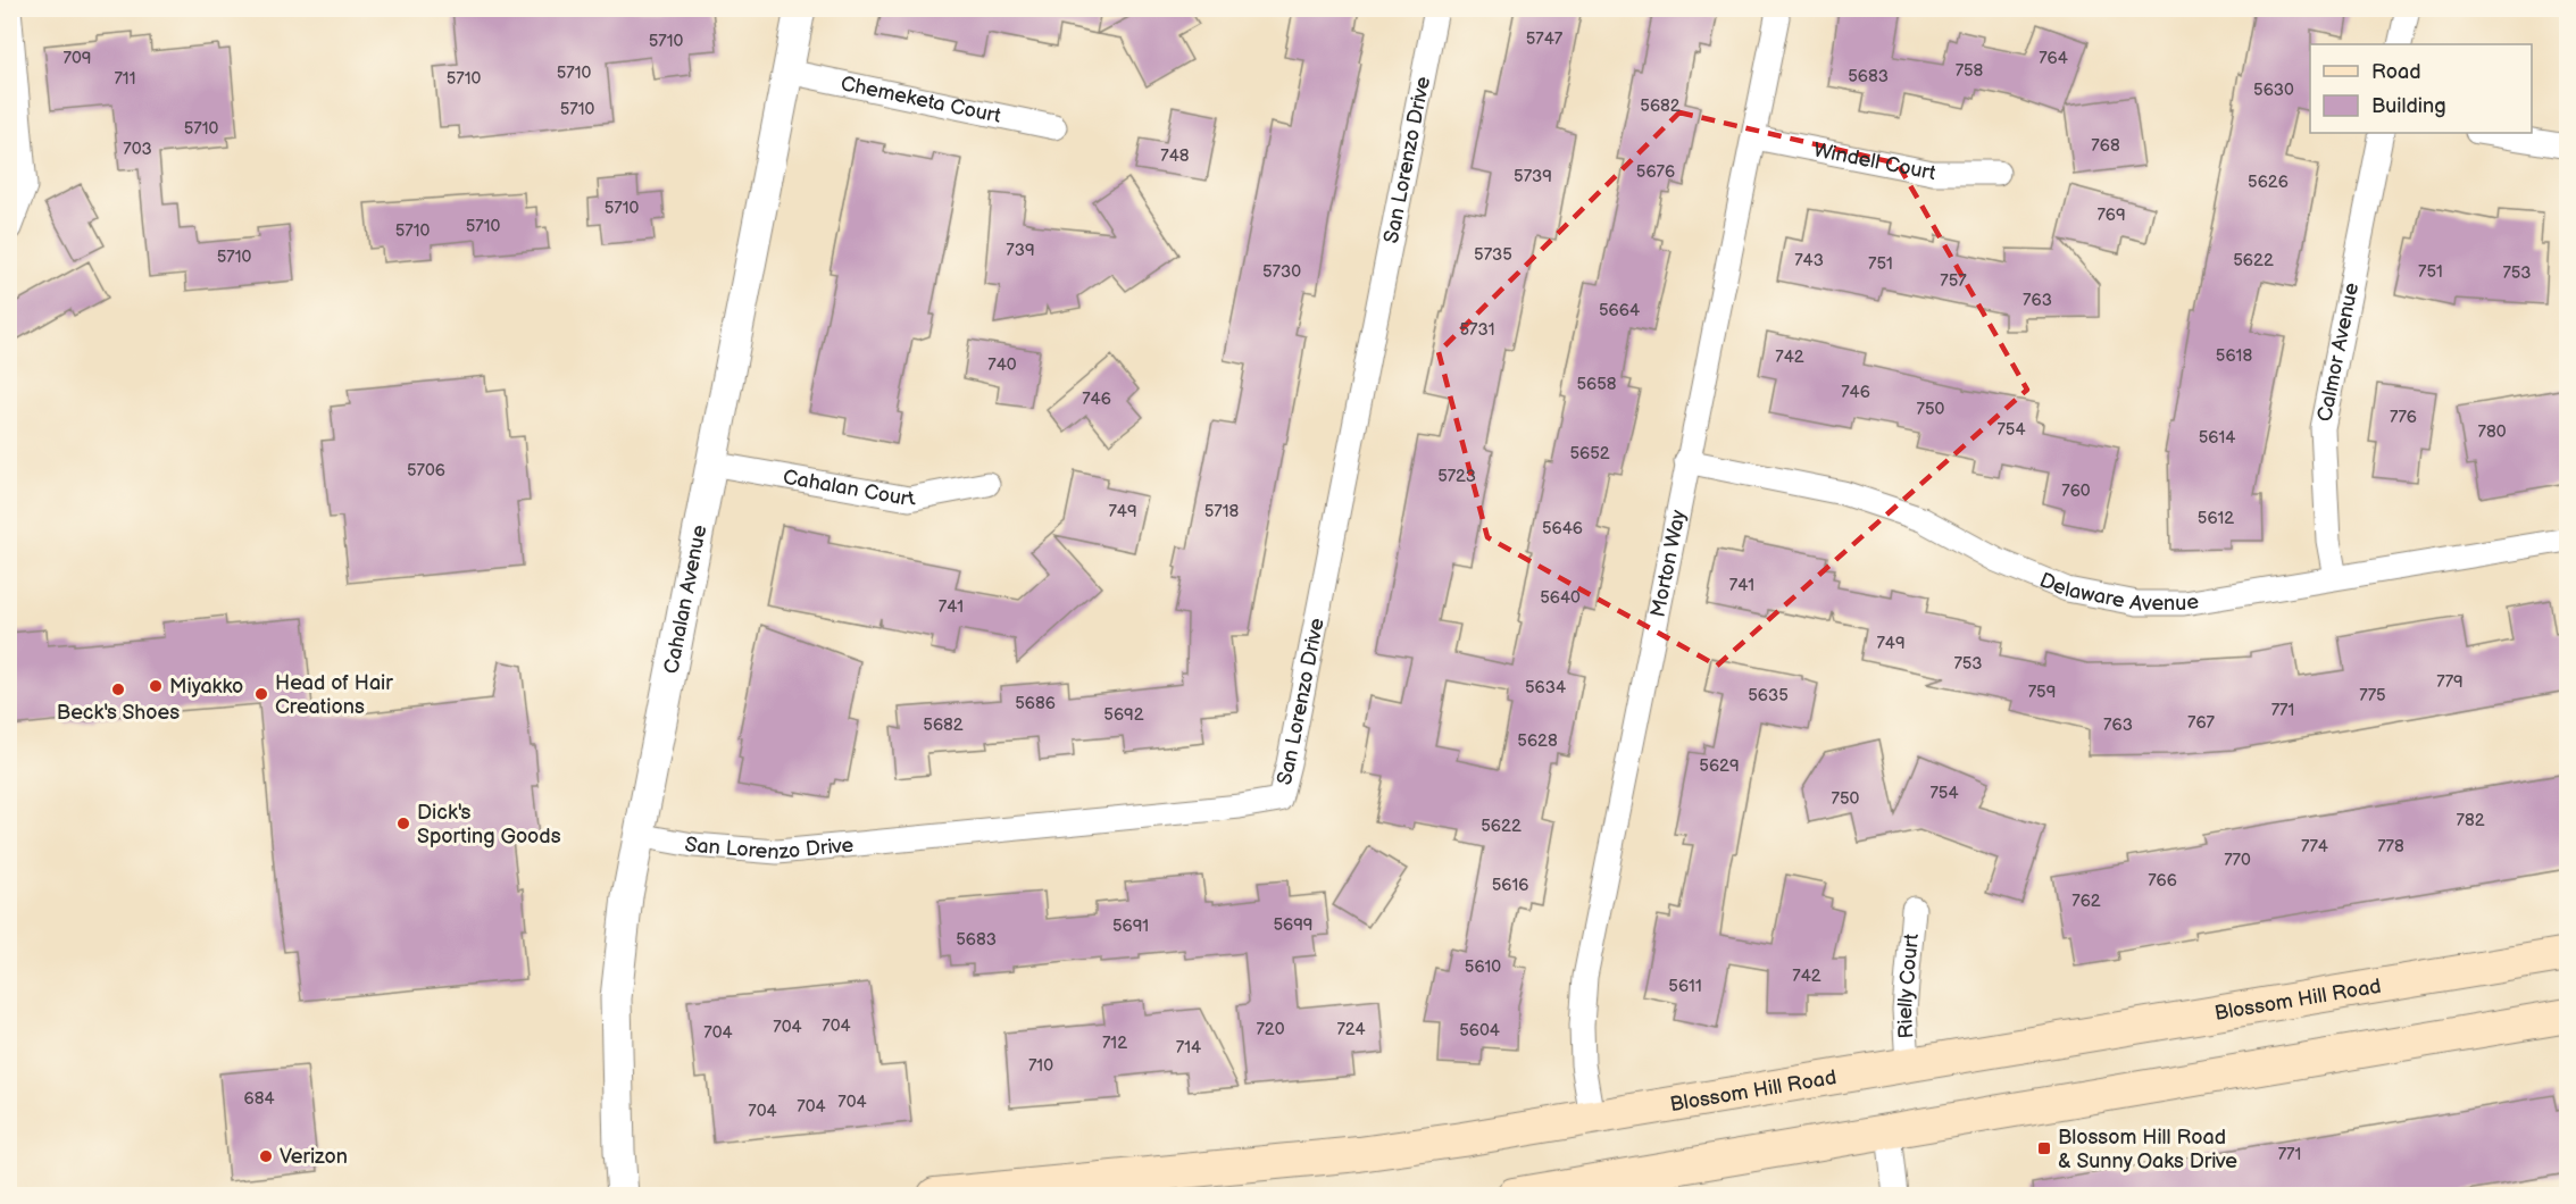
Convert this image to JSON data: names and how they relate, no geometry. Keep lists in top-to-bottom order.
{
  "streets": {
    "main road": ["Blossom Hill Road"],
    "street": [
      "Chemeketa Court",
      "San Lorenzo Drive",
      "Windell Court",
      "Calmor Avenue",
      "Cahalan Court",
      "Morton Way",
      "Delaware Avenue",
      "Cahalan Avenue",
      "Rielly Court"
    ]
  },
  "crossings": [
    ["Chemeketa Court", "Cahalan Avenue"],
    ["San Lorenzo Drive", "Cahalan Avenue"],
    ["Windell Court", "Morton Way"],
    ["Calmor Avenue", "Delaware Avenue"],
    ["Cahalan Court", "Cahalan Avenue"],
    ["Morton Way", "Delaware Avenue"],
    ["Morton Way", "Blossom Hill Road"],
    ["Rielly Court", "Blossom Hill Road"]
  ],
  "places": {
    "other": [
      "Miyakko",
      "Beck's Shoes",
      "Head of Hair Creations",
      "Dick's Sporting Goods",
      "Verizon"
    ],
    "transit": ["Blossom Hill Road & Sunny Oaks Drive"]
  },
  "house_numbers": [
    "5747",
    "5710",
    "709",
    "764",
    "758",
    "5710",
    "5683",
    "711",
    "5710",
    "5630",
    "5682",
    "5710",
    "5710",
    "768",
    "703",
    "748",
    "5676",
    "5739",
    "5626",
    "5710",
    "769",
    "5710",
    "5710",
    "739",
    "5735",
    "5710",
    "743",
    "5622",
    "751",
    "5730",
    "751",
    "753",
    "757",
    "763",
    "5664",
    "5731",
    "5618",
    "742",
    "740",
    "5658",
    "746",
    "746",
    "750",
    "776",
    "754",
    "780",
    "5614",
    "5652",
    "5706",
    "5723",
    "760",
    "749",
    "5718",
    "5612",
    "5646",
    "741",
    "5640",
    "741",
    "749",
    "753",
    "779",
    "5634",
    "759",
    "5635",
    "775",
    "5686",
    "771",
    "5692",
    "767",
    "5682",
    "763",
    "5628",
    "5629",
    "754",
    "750",
    "782",
    "5622",
    "774",
    "778",
    "770",
    "766",
    "5616",
    "762",
    "5699",
    "5691",
    "5683",
    "5610",
    "742",
    "5611",
    "704",
    "704",
    "720",
    "724",
    "5604",
    "704",
    "712",
    "714",
    "710",
    "684",
    "704",
    "704",
    "704",
    "771"
  ],
  "legend": ["Road", "Building"]
}
